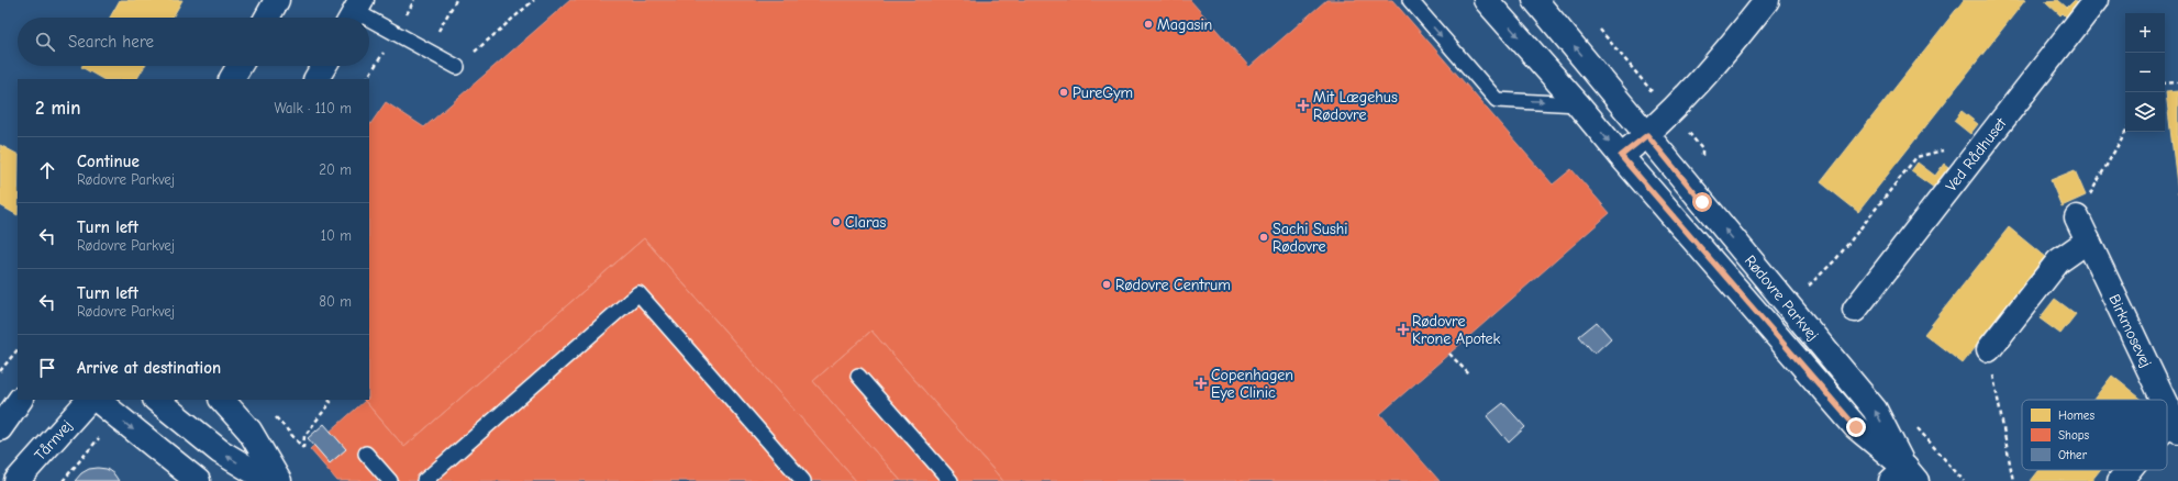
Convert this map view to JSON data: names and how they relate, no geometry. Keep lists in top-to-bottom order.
{
  "streets": {
    "street": [
      "Ved Rådhuset",
      "Rødovre Parkvej",
      "Birkmosevej",
      "Tårnvej"
    ]
  },
  "places": {
    "other": [
      "Magasin",
      "PureGym",
      "Claras",
      "Sachi Sushi Rødovre",
      "Rødovre Centrum"
    ],
    "health": ["Mit Lægehus Rødovre", "Rødovre Krone Apotek", "Copenhagen Eye Clinic"]
  },
  "legend": ["Homes", "Shops", "Other"],
  "page": {
    "map_buttons": ["+", "−"],
    "search": "Search here",
    "heading": ["2 min", "Walk · 110 m"],
    "list": [
      ["Continue", "Rødovre Parkvej", "20 m"],
      ["Turn left", "Rødovre Parkvej", "10 m"],
      ["Turn left", "Rødovre Parkvej", "80 m"],
      "Arrive at destination"
    ]
  }
}
